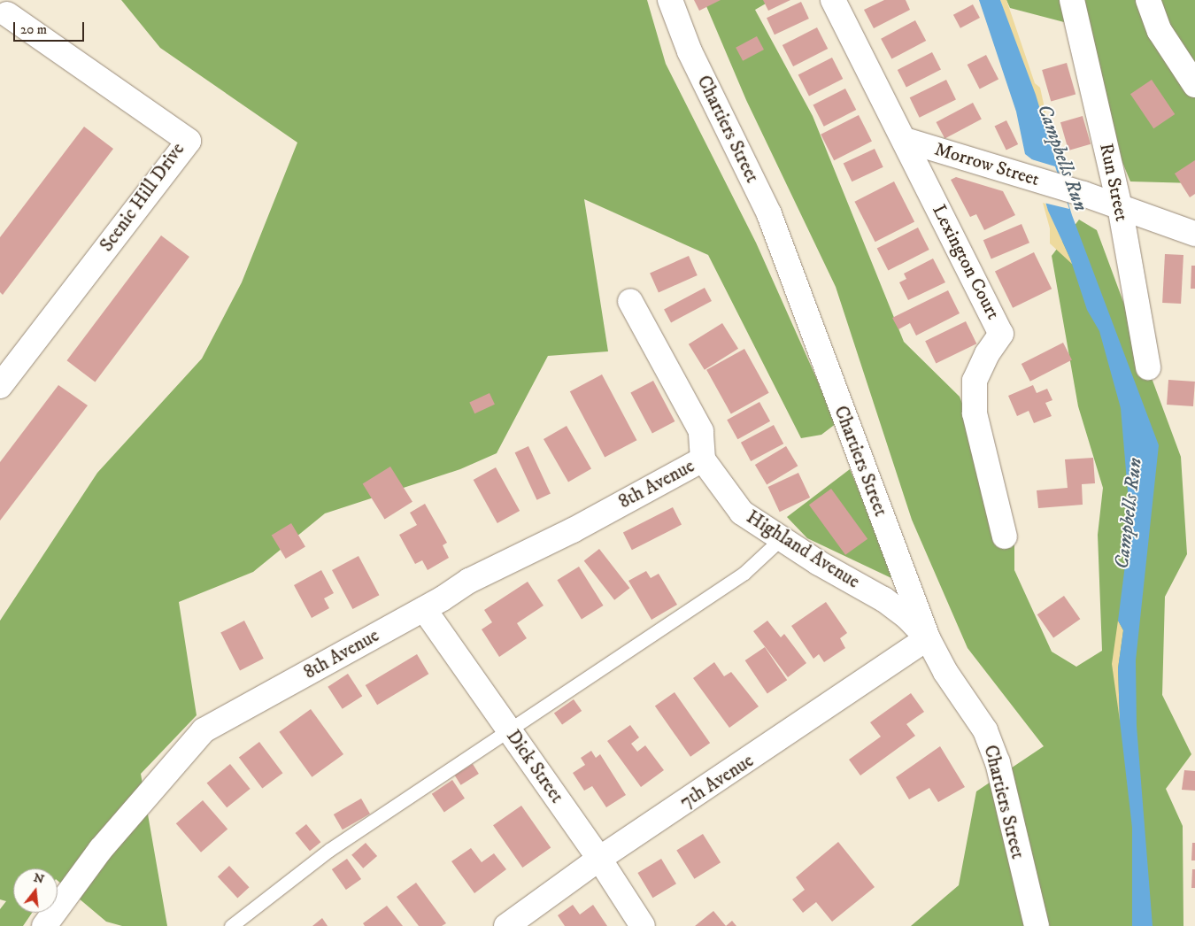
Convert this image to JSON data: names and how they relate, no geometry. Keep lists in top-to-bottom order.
{
  "streets": {
    "street": [
      "Chartiers Street",
      "Morrow Street",
      "Run Street",
      "Scenic Hill Drive",
      "Lexington Court",
      "8th Avenue",
      "Highland Avenue",
      "Dick Street",
      "7th Avenue"
    ]
  },
  "crossings": [
    ["Chartiers Street", "Highland Avenue"],
    ["Chartiers Street", "7th Avenue"],
    ["Morrow Street", "Run Street"],
    ["Morrow Street", "Lexington Court"],
    ["8th Avenue", "Highland Avenue"],
    ["8th Avenue", "Dick Street"],
    ["Highland Avenue", "7th Avenue"],
    ["Dick Street", "7th Avenue"]
  ],
  "water": ["Campbells Run"],
  "scale_bar": "20 m",
  "north": "top"
}
